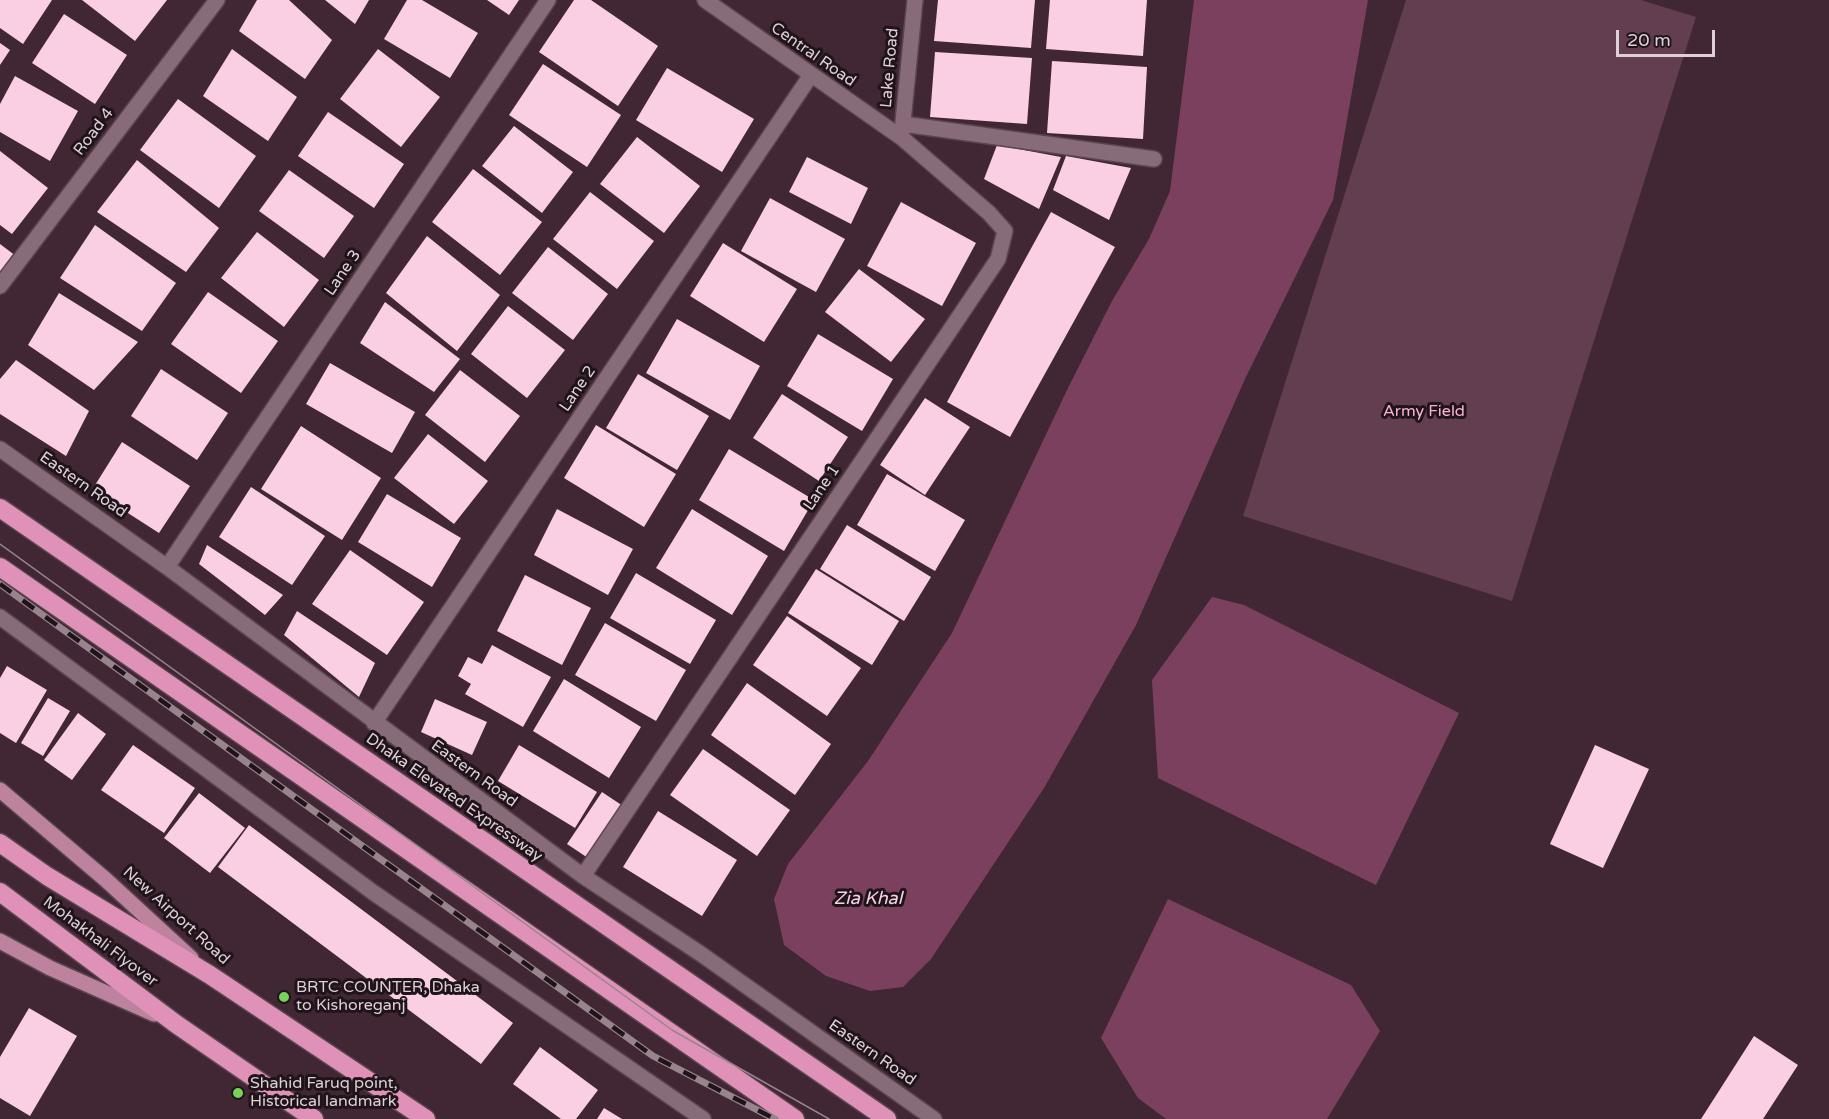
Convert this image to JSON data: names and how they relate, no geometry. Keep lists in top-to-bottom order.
{
  "streets": {
    "highway": ["Dhaka Elevated Expressway", "New Airport Road", "Mohakhali Flyover"],
    "street": [
      "Central Road",
      "Lake Road",
      "Road 4",
      "Lane 3",
      "Lane 2",
      "Eastern Road",
      "Lane 1"
    ]
  },
  "crossings": [
    ["Central Road", "Lake Road"],
    ["Central Road", "Lane 2"],
    ["Central Road", "Lane 1"],
    ["Lake Road", "Lane 1"],
    ["Lane 3", "Eastern Road"],
    ["Lane 2", "Eastern Road"],
    ["Eastern Road", "Lane 1"],
    ["New Airport Road", "Mohakhali Flyover"]
  ],
  "water": ["Zia Khal"],
  "parks": ["Army Field"],
  "places": ["BRTC COUNTER, Dhaka to Kishoreganj", "Shahid Faruq point, Historical landmark"],
  "scale_bar": "20 m"
}
